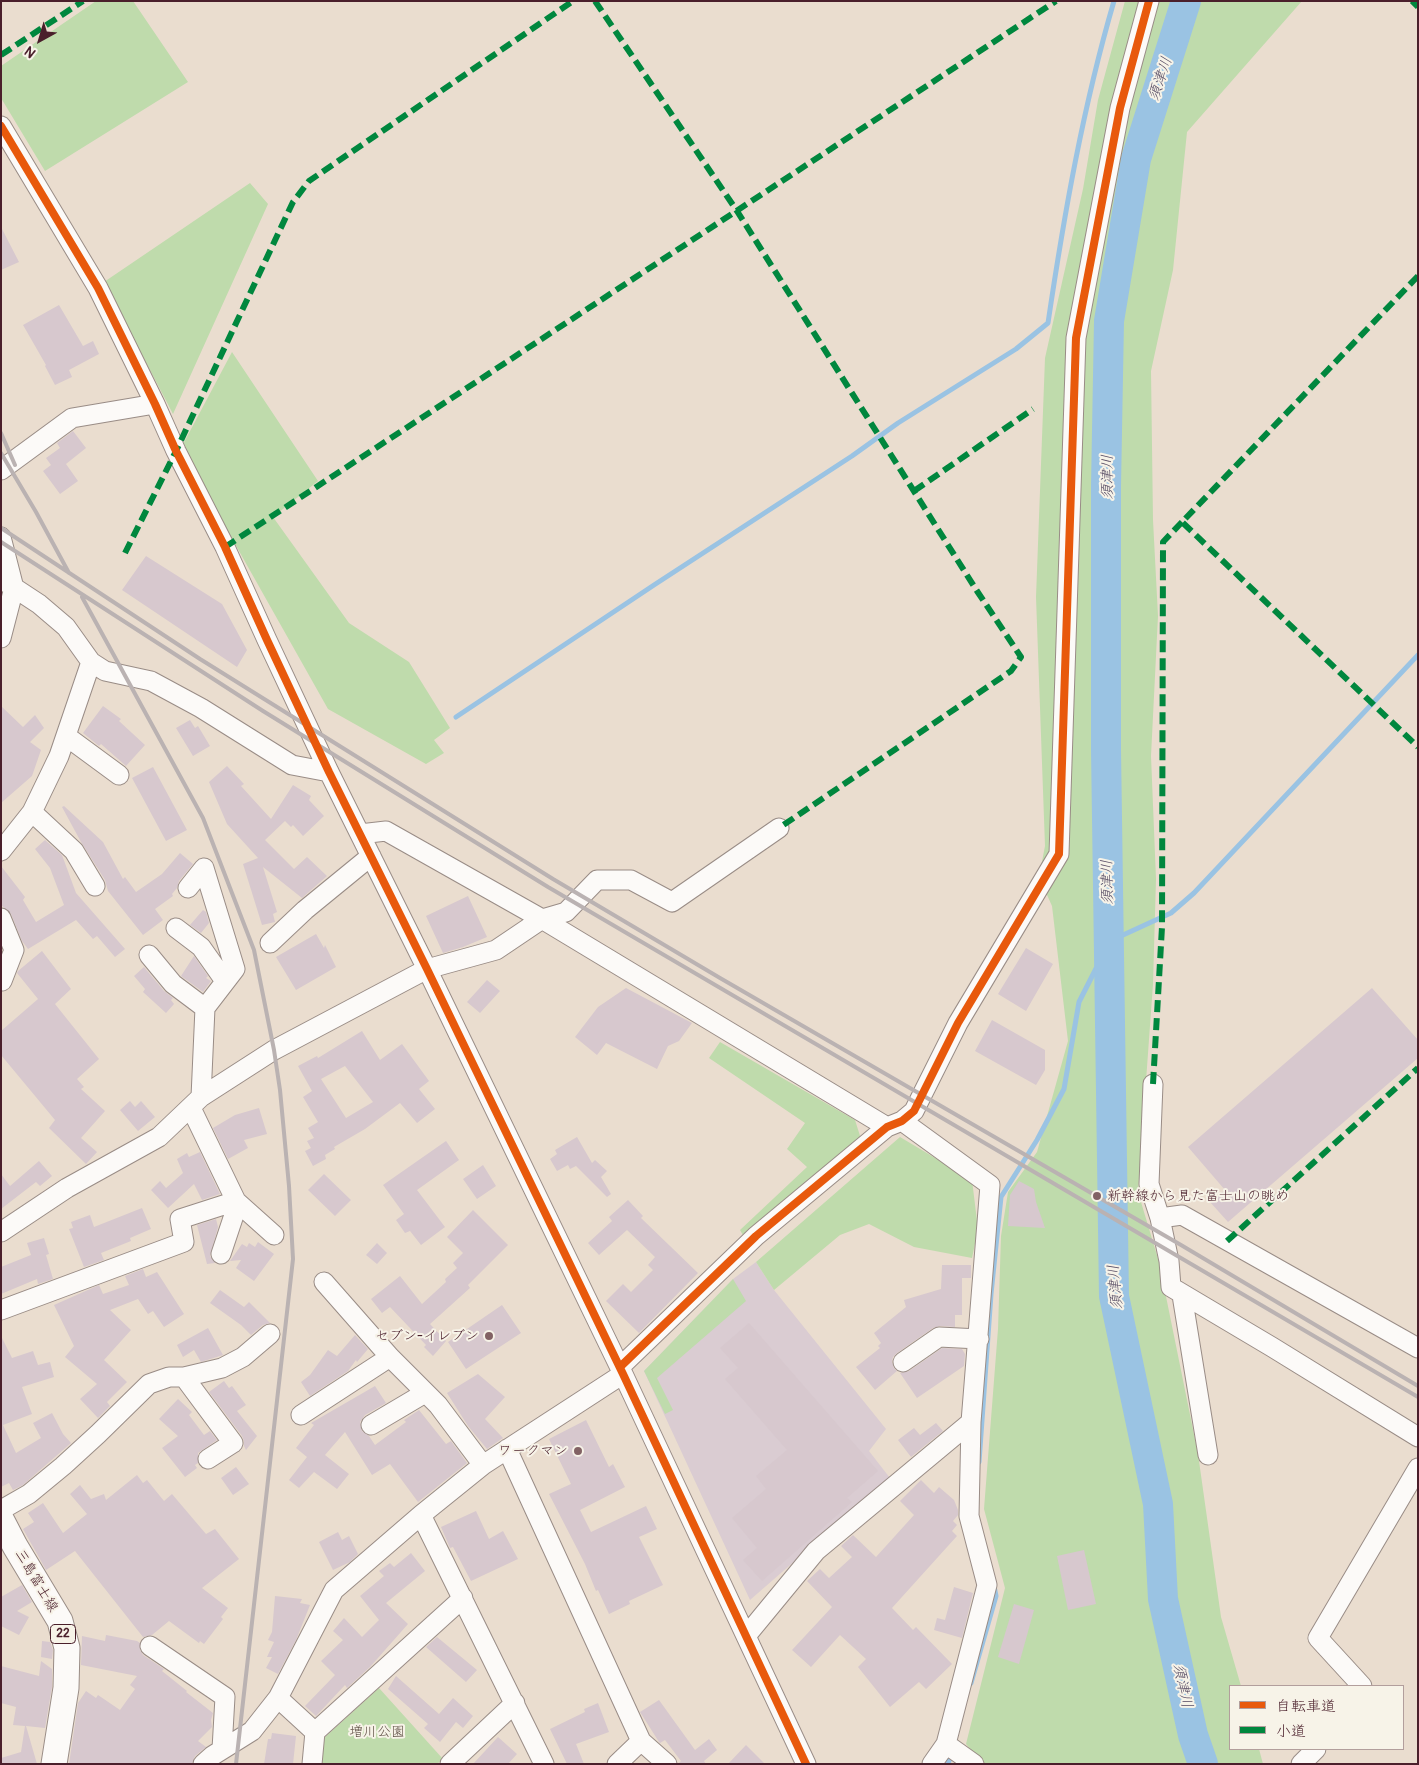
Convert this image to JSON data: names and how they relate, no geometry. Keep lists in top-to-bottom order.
{
  "streets": {
    "main road": ["三島富士線", "22"]
  },
  "water": ["須津川"],
  "parks": ["増川公園"],
  "places": ["新幹線から見た富士山の眺め", "セブン-イレブン", "ワークマン"],
  "legend": ["自転車道", "小道"],
  "north": "bottom left"
}
